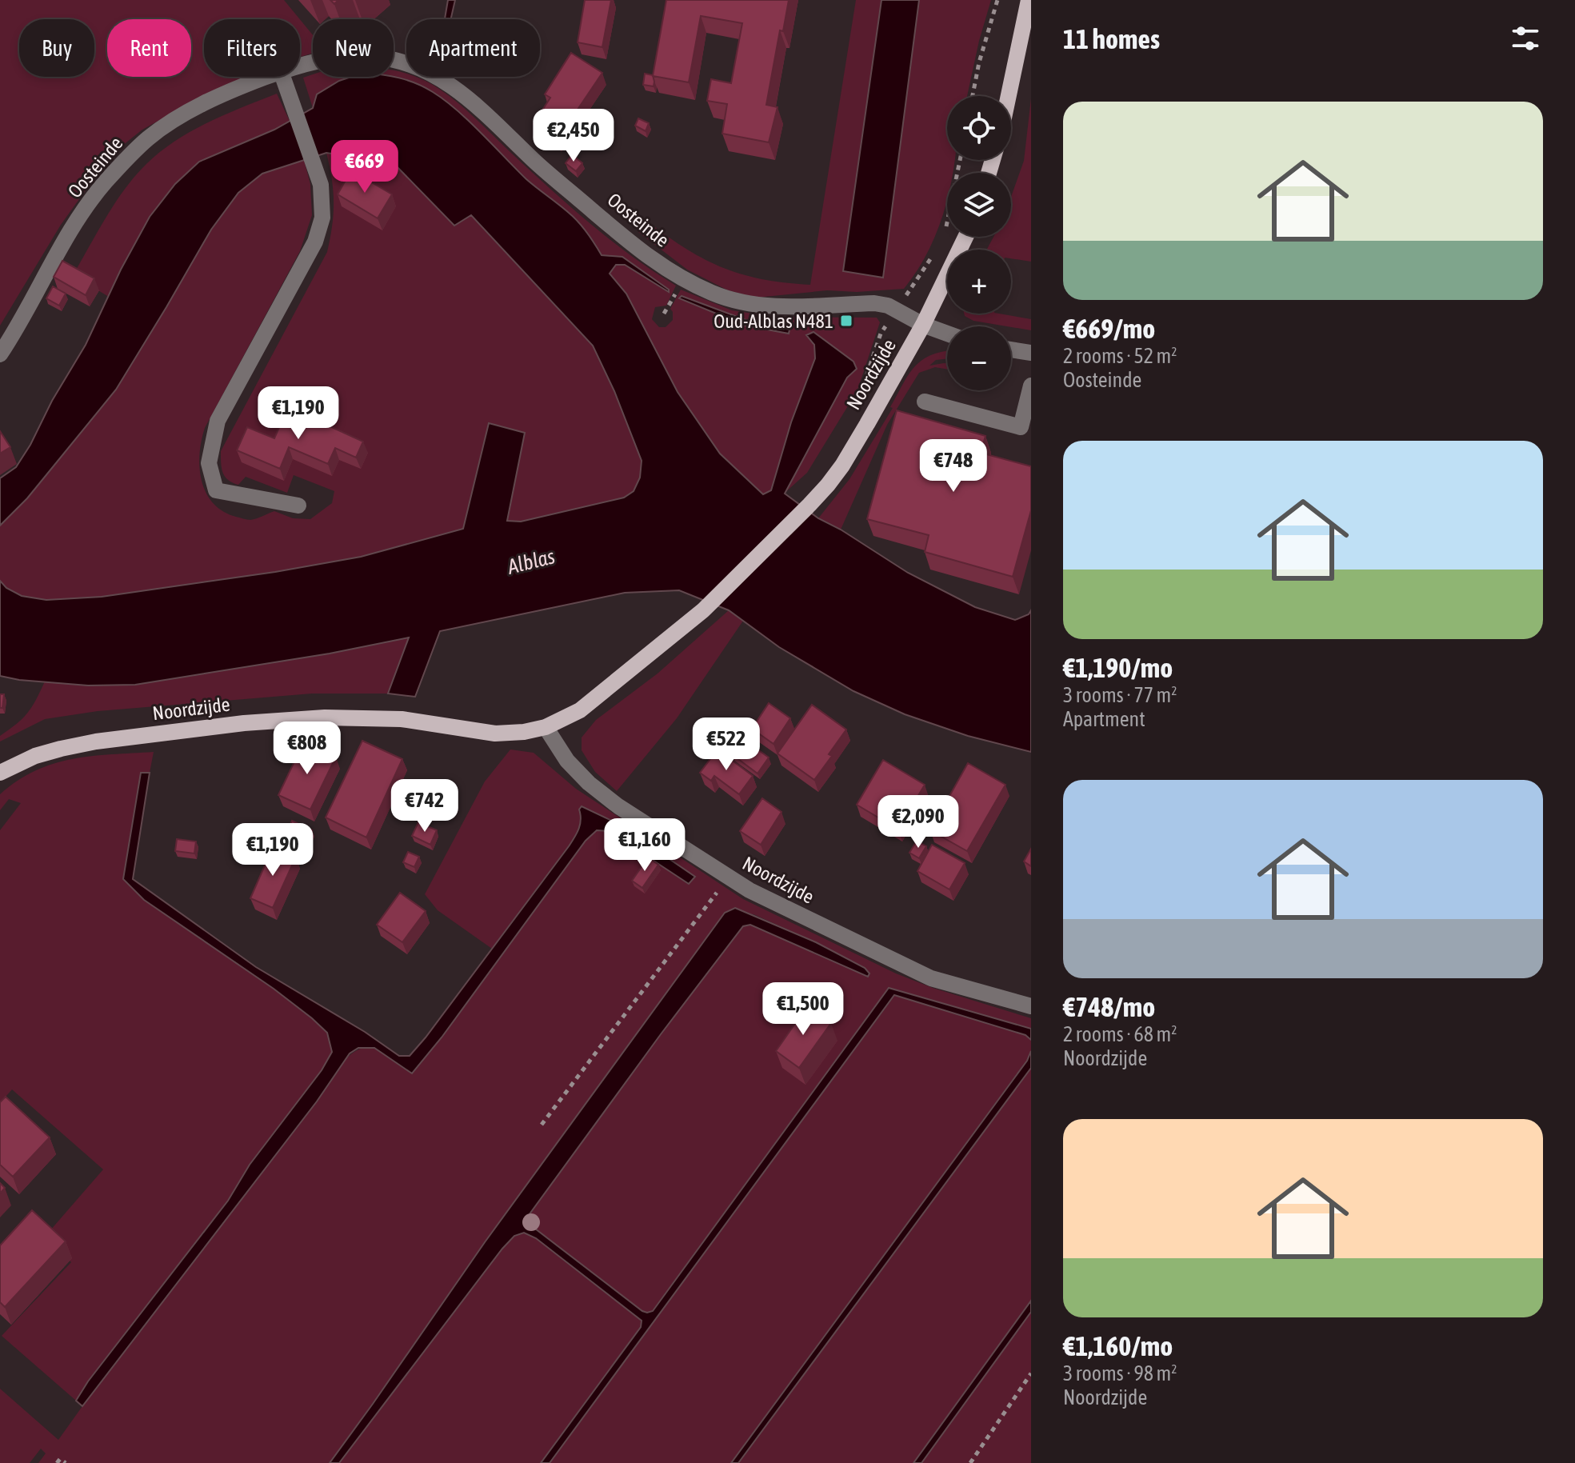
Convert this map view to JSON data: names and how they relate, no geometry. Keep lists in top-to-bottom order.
{
  "streets": {
    "main road": ["Noordzijde"],
    "street": ["Oosteinde"]
  },
  "crossings": [
    ["Oosteinde", "Noordzijde"]
  ],
  "water": ["Alblas"],
  "places": {
    "transit": ["Oud-Alblas N481"]
  },
  "page": {
    "heading": "11 homes",
    "chip": [
      "Buy",
      "Rent",
      "Filters",
      "New",
      "Apartment"
    ],
    "list": [
      {
        "name": "€669/mo",
        "note": "2 rooms · 52 m² · Oosteinde"
      },
      {
        "name": "€1,190/mo",
        "note": "3 rooms · 77 m² · Apartment"
      },
      {
        "name": "€748/mo",
        "note": "2 rooms · 68 m² · Noordzijde"
      },
      {
        "name": "€1,160/mo",
        "note": "3 rooms · 98 m² · Noordzijde"
      }
    ],
    "map_buttons": ["+", "−"],
    "price": [
      "€2,450",
      "€669",
      "€1,190",
      "€748",
      "€522",
      "€808",
      "€742",
      "€2,090",
      "€1,160",
      "€1,190",
      "€1,500"
    ]
  }
}
